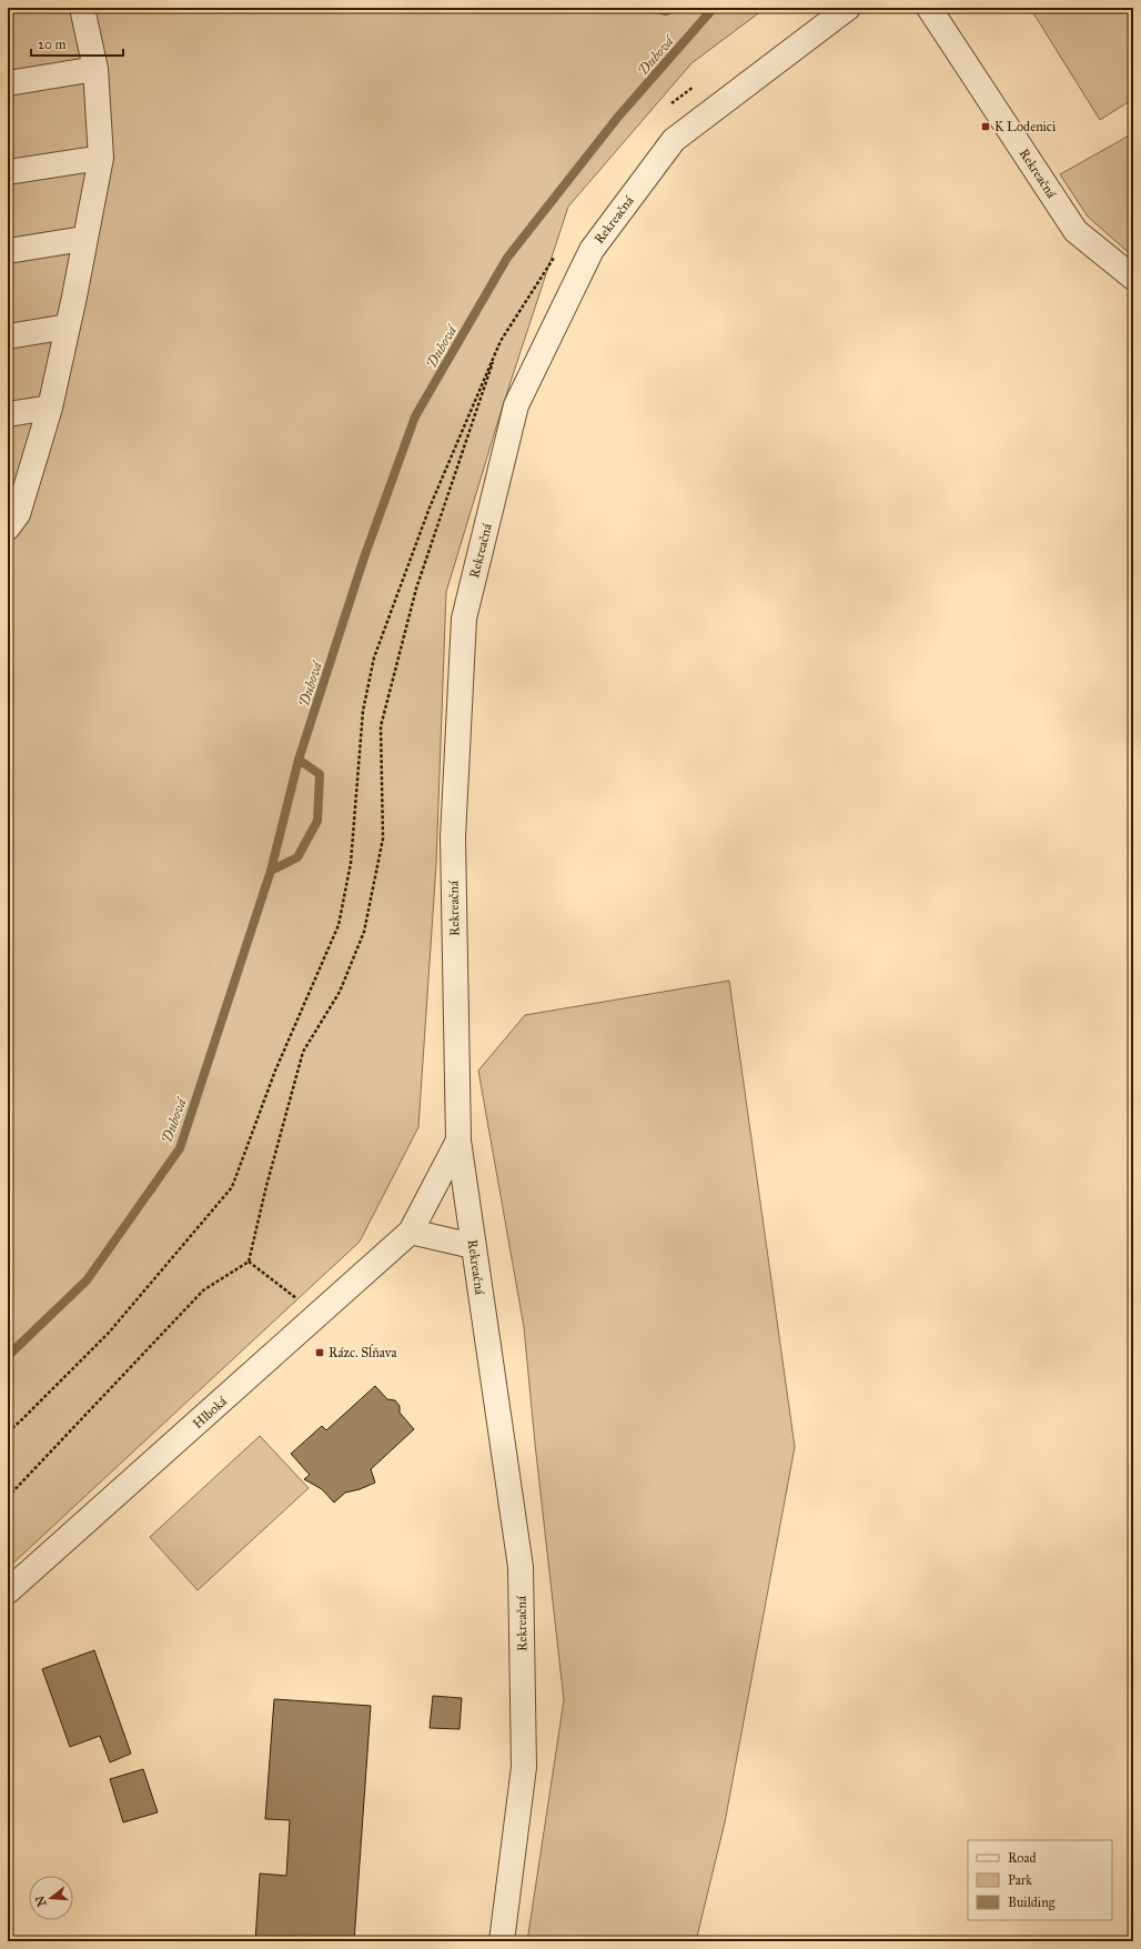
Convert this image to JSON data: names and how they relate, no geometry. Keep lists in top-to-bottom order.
{
  "streets": {
    "street": ["Rekreačná", "Hlboká"]
  },
  "crossings": [
    ["Rekreačná", "Hlboká"]
  ],
  "water": ["Dubová"],
  "places": {
    "transit": ["K Lodenici", "Rázc. Sĺňava"]
  },
  "legend": ["Road", "Park", "Building"],
  "scale_bar": "20 m",
  "north": "left"
}
